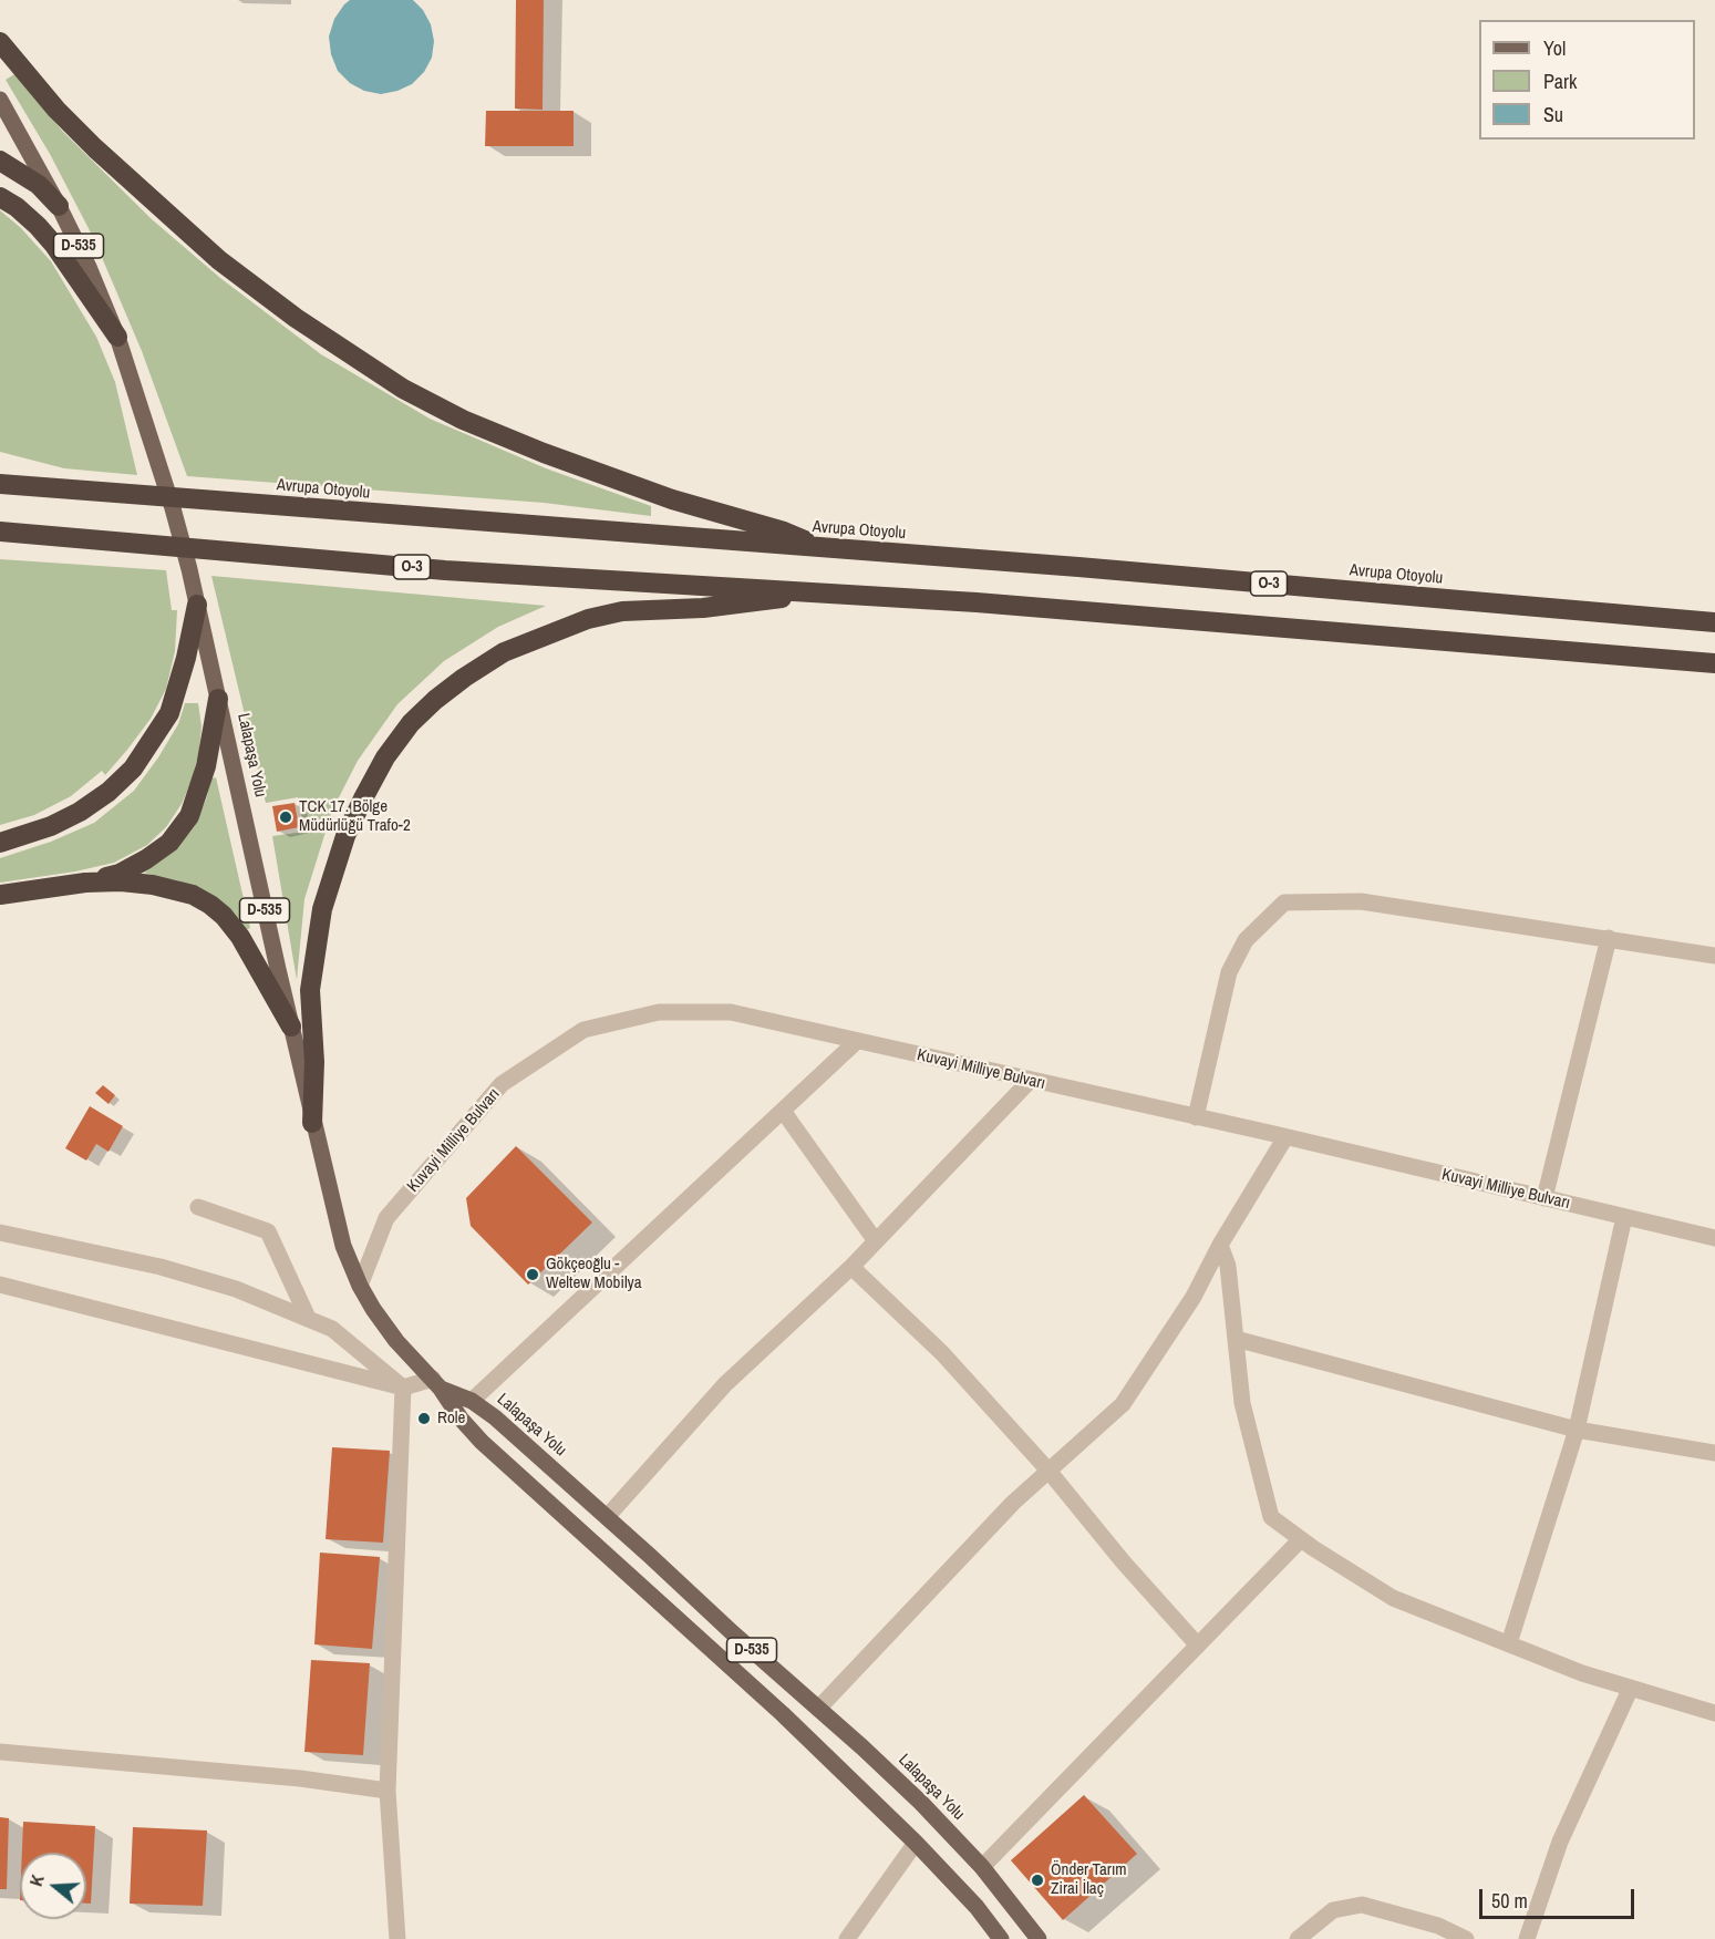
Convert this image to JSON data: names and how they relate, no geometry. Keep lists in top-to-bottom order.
{
  "streets": {
    "highway": ["Avrupa Otoyolu", "O-3"],
    "main road": ["D-535", "Lalapaşa Yolu"],
    "street": ["Kuvayi Milliye Bulvarı"]
  },
  "crossings": [
    ["D-535", "Lalapaşa Yolu"],
    ["D-535", "Kuvayi Milliye Bulvarı"]
  ],
  "places": [
    "TCK 17. Bölge Müdürlüğü Trafo-2",
    "Gökçeoğlu - Weltew Mobilya",
    "Role",
    "Önder Tarım Zirai İlaç"
  ],
  "legend": ["Yol", "Park", "Su"],
  "scale_bar": "50 m",
  "north": "left"
}
